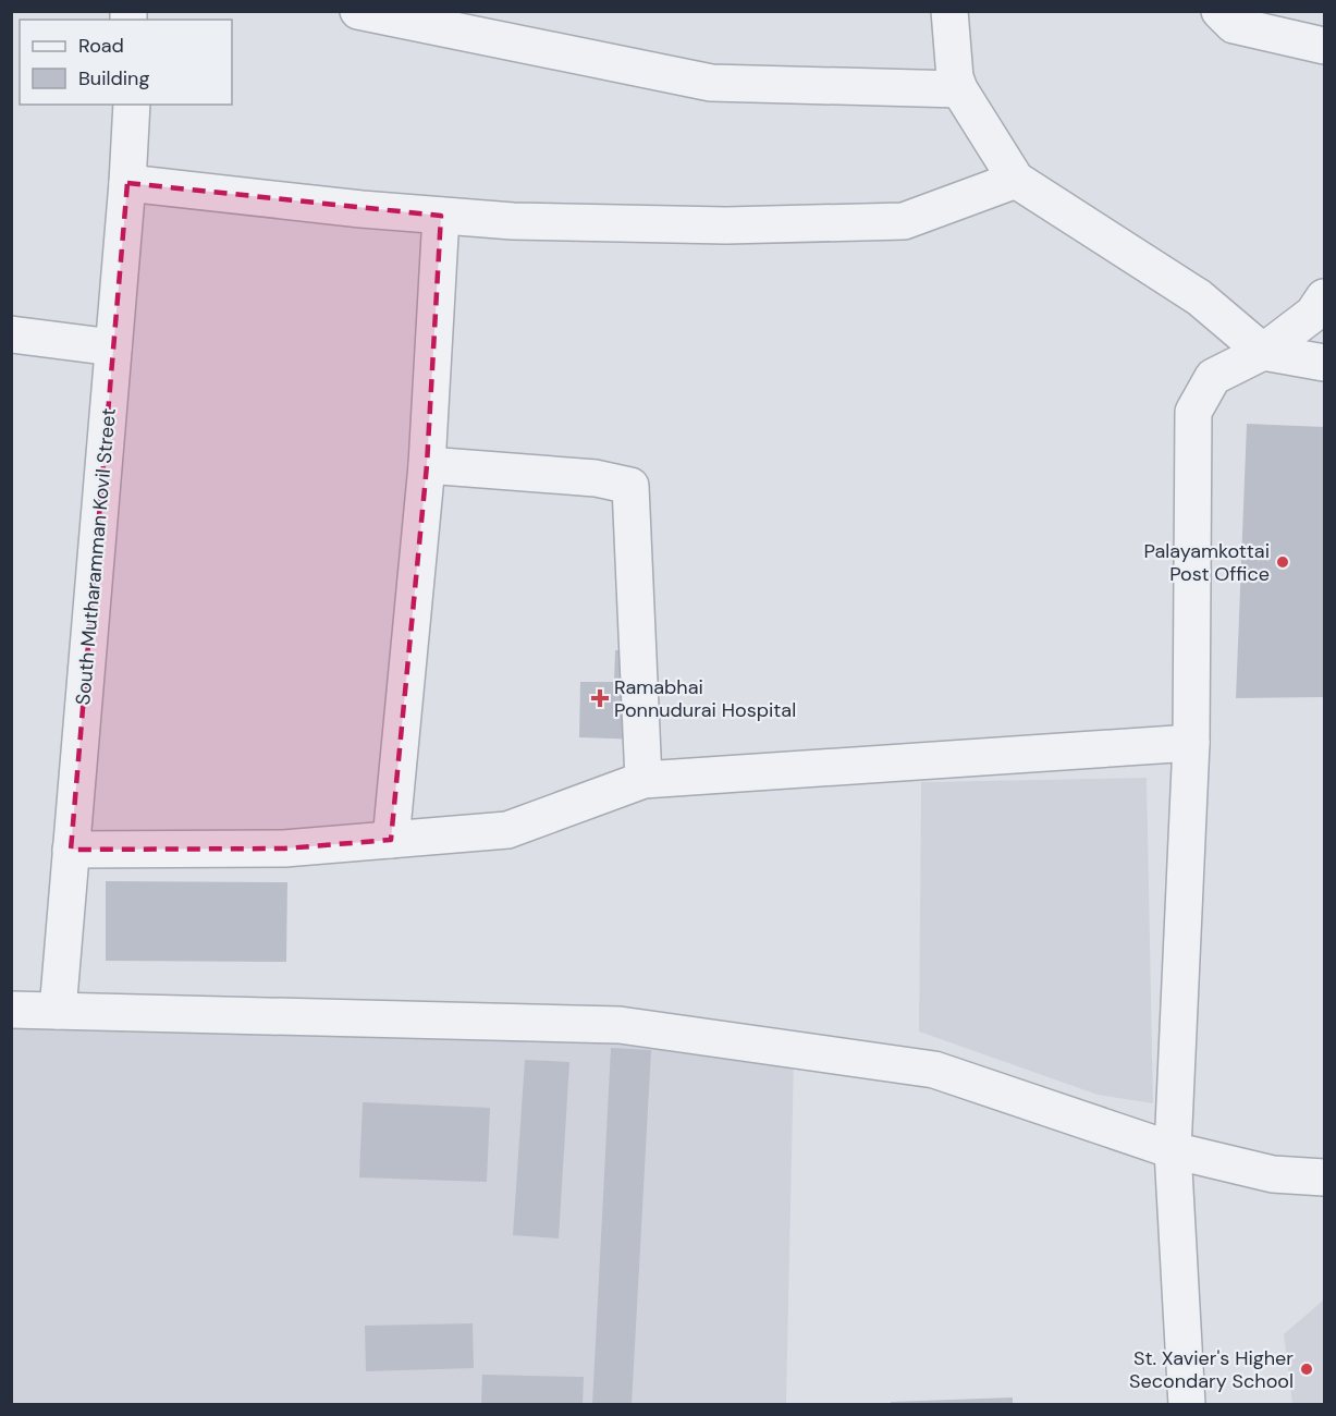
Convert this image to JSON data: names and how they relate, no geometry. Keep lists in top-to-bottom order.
{
  "streets": {
    "street": ["South Mutharamman Kovil Street"]
  },
  "places": {
    "other": ["Palayamkottai Post Office", "St. Xavier's Higher Secondary School"],
    "health": ["Ramabhai Ponnudurai Hospital"]
  },
  "legend": ["Road", "Building"]
}
